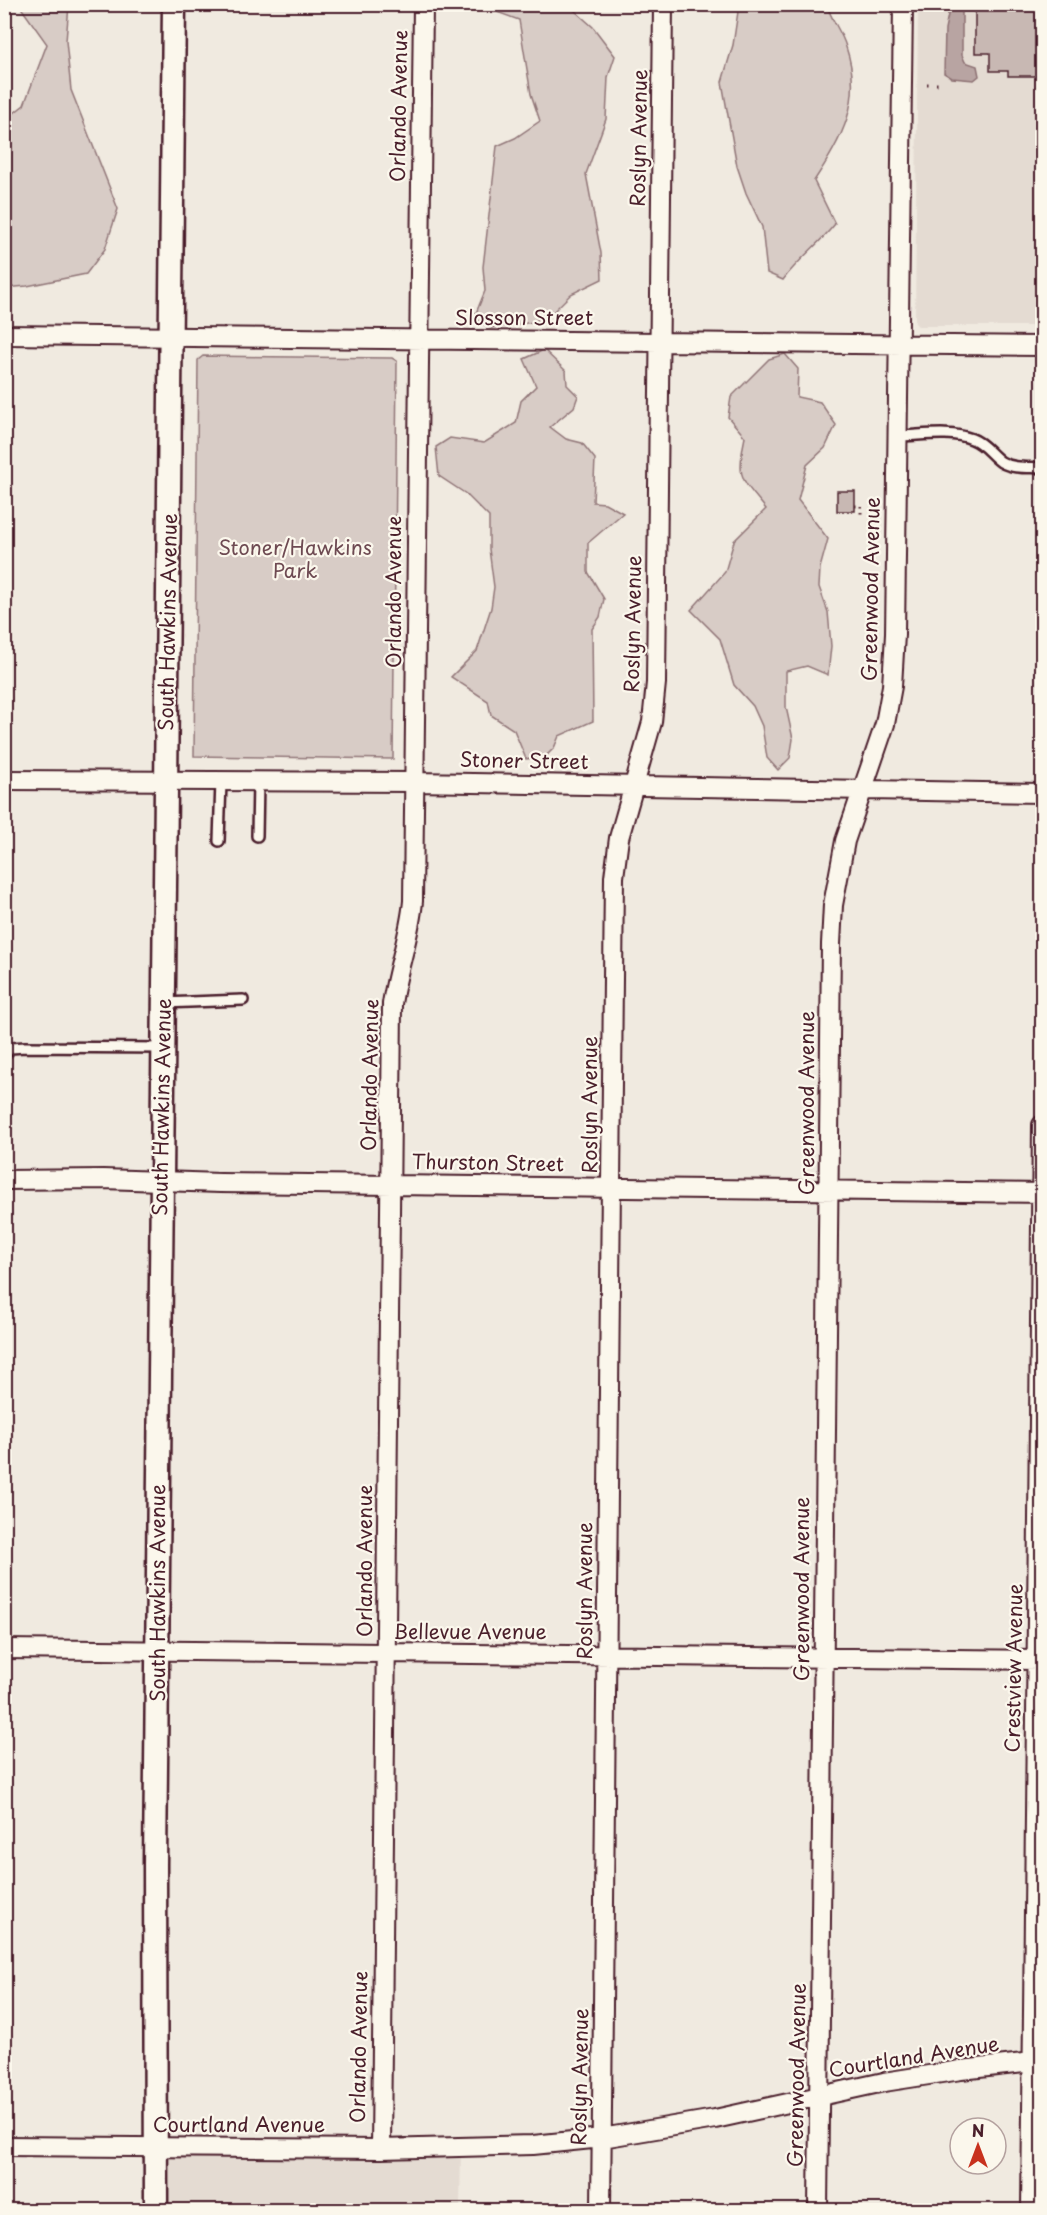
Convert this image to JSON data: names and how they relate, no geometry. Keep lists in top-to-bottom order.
{
  "streets": {
    "street": [
      "Orlando Avenue",
      "Roslyn Avenue",
      "Slosson Street",
      "Greenwood Avenue",
      "South Hawkins Avenue",
      "Stoner Street",
      "Thurston Street",
      "Bellevue Avenue",
      "Crestview Avenue",
      "Courtland Avenue"
    ]
  },
  "crossings": [
    ["Orlando Avenue", "Slosson Street"],
    ["Orlando Avenue", "Stoner Street"],
    ["Orlando Avenue", "Thurston Street"],
    ["Orlando Avenue", "Bellevue Avenue"],
    ["Orlando Avenue", "Courtland Avenue"],
    ["Roslyn Avenue", "Slosson Street"],
    ["Roslyn Avenue", "Stoner Street"],
    ["Roslyn Avenue", "Thurston Street"],
    ["Roslyn Avenue", "Bellevue Avenue"],
    ["Roslyn Avenue", "Courtland Avenue"],
    ["Slosson Street", "Greenwood Avenue"],
    ["Slosson Street", "South Hawkins Avenue"],
    ["Greenwood Avenue", "Stoner Street"],
    ["Greenwood Avenue", "Thurston Street"],
    ["Greenwood Avenue", "Bellevue Avenue"],
    ["Greenwood Avenue", "Courtland Avenue"],
    ["South Hawkins Avenue", "Stoner Street"],
    ["South Hawkins Avenue", "Thurston Street"],
    ["South Hawkins Avenue", "Bellevue Avenue"],
    ["South Hawkins Avenue", "Courtland Avenue"],
    ["Thurston Street", "Crestview Avenue"],
    ["Bellevue Avenue", "Crestview Avenue"],
    ["Crestview Avenue", "Courtland Avenue"]
  ],
  "parks": ["Stoner/Hawkins Park"],
  "north": "top"
}
